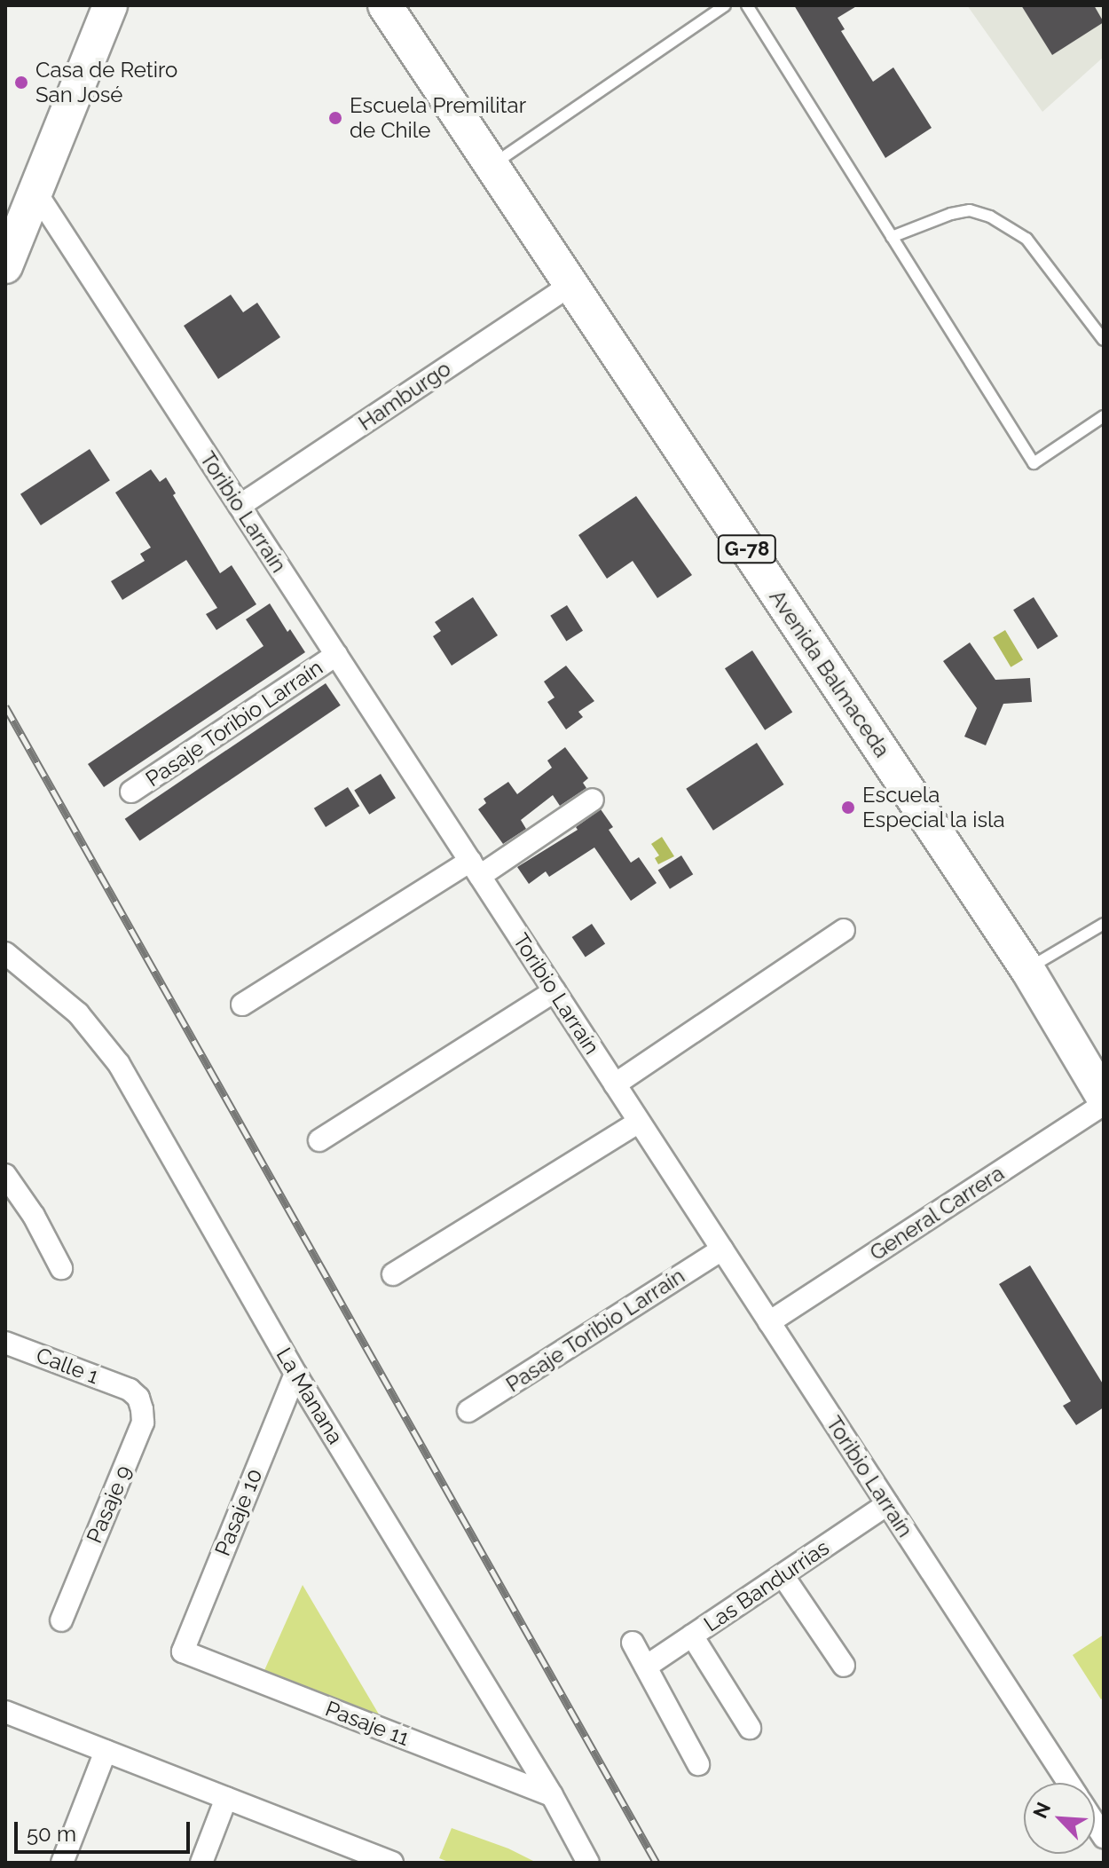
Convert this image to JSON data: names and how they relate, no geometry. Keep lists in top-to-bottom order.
{
  "streets": {
    "main road": ["G-78", "Avenida Balmaceda"],
    "street": [
      "Hamburgo",
      "Toribio Larraín",
      "Pasaje Toribio Larraín",
      "General Carrera",
      "Calle 1",
      "La Manana",
      "Pasaje 9",
      "Pasaje 10",
      "Las Bandurrias",
      "Pasaje 11"
    ]
  },
  "crossings": [
    ["Hamburgo", "Toribio Larraín"],
    ["Hamburgo", "Avenida Balmaceda"],
    ["Toribio Larraín", "Pasaje Toribio Larraín"],
    ["Toribio Larraín", "General Carrera"],
    ["Toribio Larraín", "Las Bandurrias"],
    ["Calle 1", "Pasaje 9"],
    ["La Manana", "Pasaje 10"],
    ["La Manana", "Pasaje 11"],
    ["Pasaje 10", "Pasaje 11"]
  ],
  "places": ["Casa de Retiro San José", "Escuela Premilitar de Chile", "Escuela Especial la isla"],
  "scale_bar": "50 m",
  "north": "top left"
}
